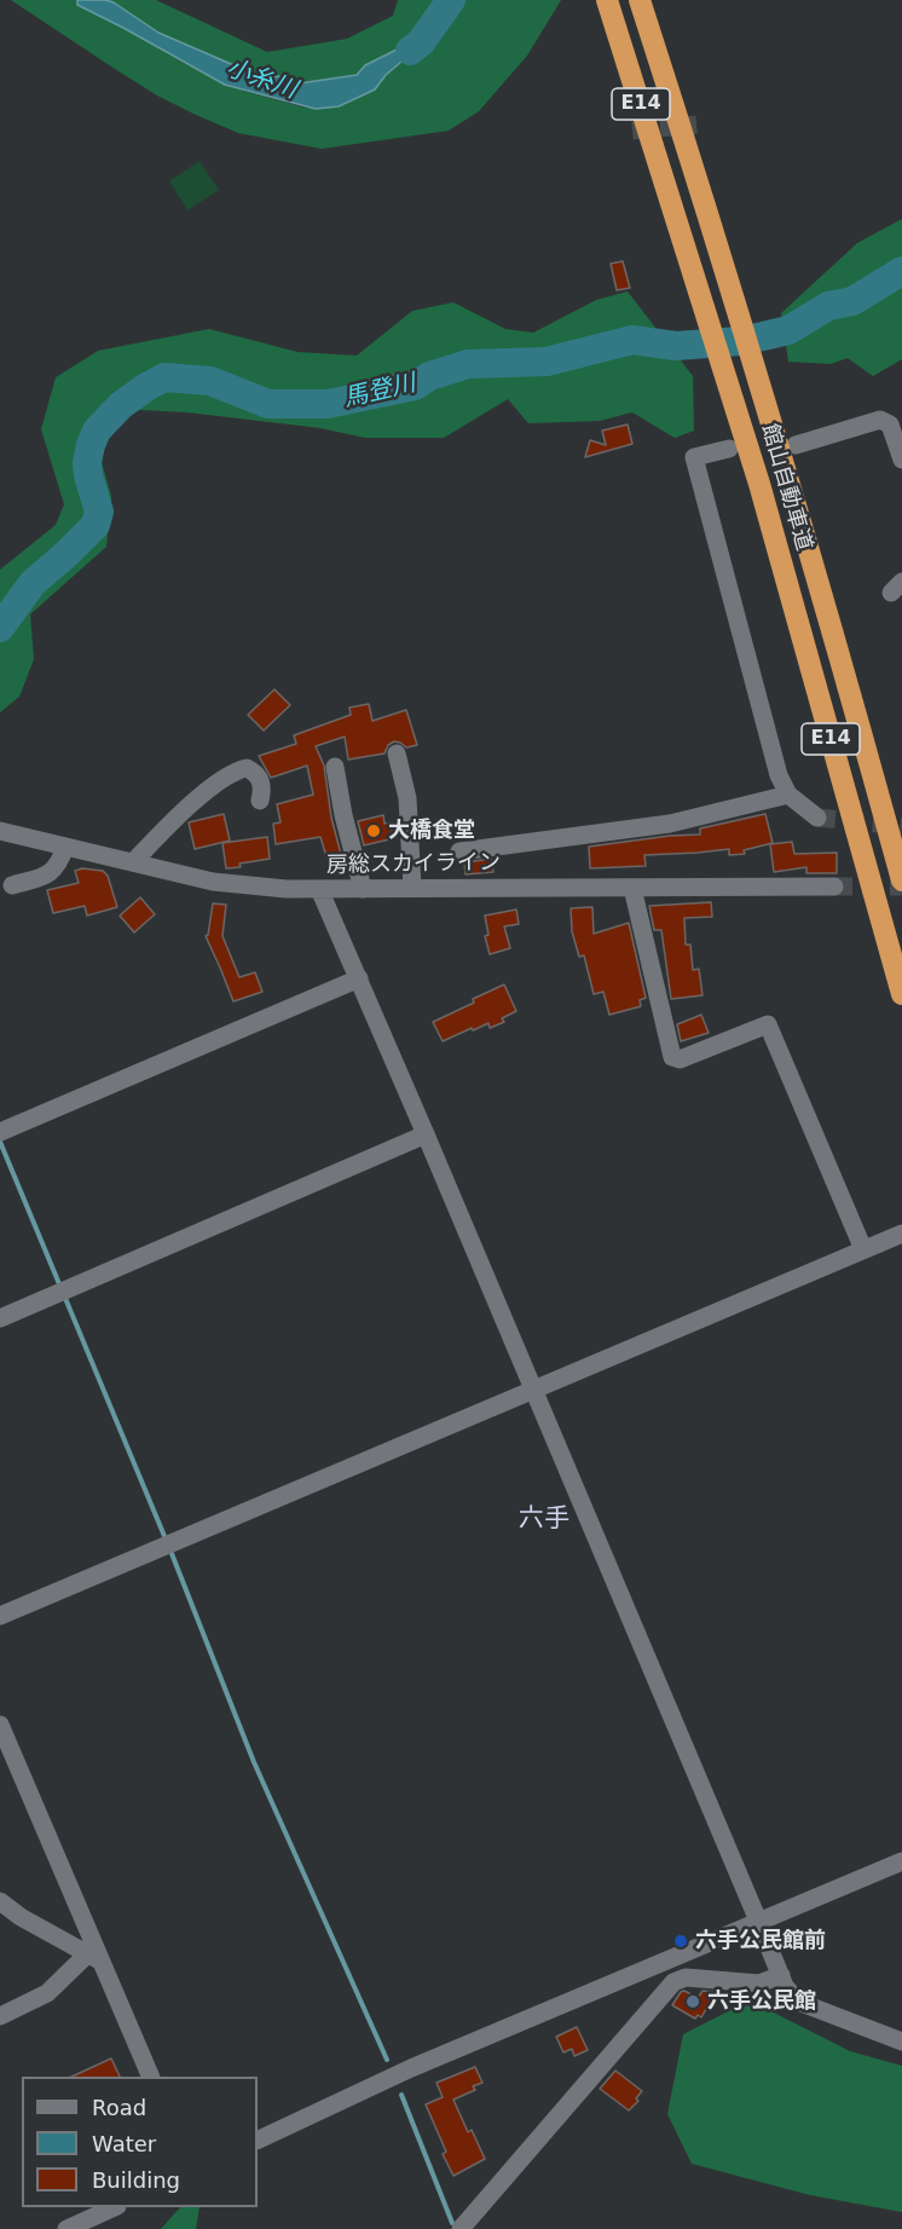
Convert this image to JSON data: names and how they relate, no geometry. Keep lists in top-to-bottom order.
{
  "streets": {
    "highway": ["E14", "館山自動車道"],
    "street": ["房総スカイライン"]
  },
  "districts": ["六手"],
  "water": ["小糸川", "馬登川"],
  "places": ["大橋食堂", "六手公民館前", "六手公民館"],
  "legend": ["Road", "Water", "Building"]
}
